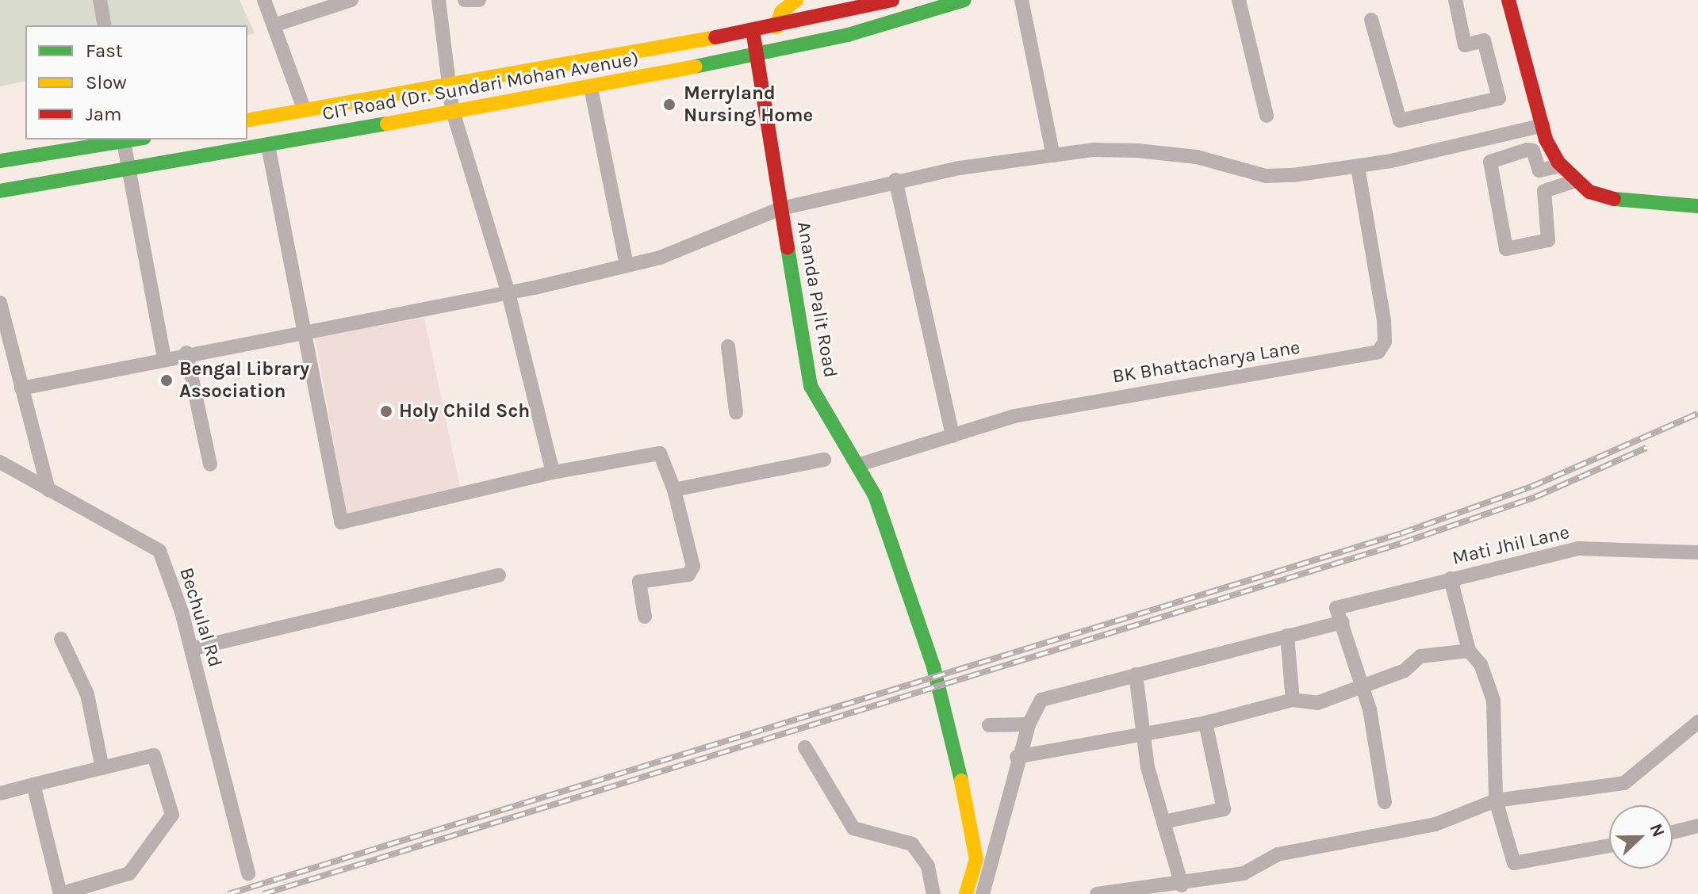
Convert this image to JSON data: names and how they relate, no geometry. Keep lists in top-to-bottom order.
{
  "streets": {
    "main road": ["CIT Road (Dr. Sundari Mohan Avenue)", "Ananda Palit Road"],
    "street": ["BK Bhattacharya Lane", "Mati Jhil Lane", "Bechulal Rd"]
  },
  "crossings": [
    ["CIT Road (Dr. Sundari Mohan Avenue)", "Ananda Palit Road"],
    ["Ananda Palit Road", "BK Bhattacharya Lane"]
  ],
  "places": ["Merryland Nursing Home", "Bengal Library Association", "Holy Child Sch"],
  "legend": ["Fast", "Slow", "Jam"],
  "north": "right"
}
